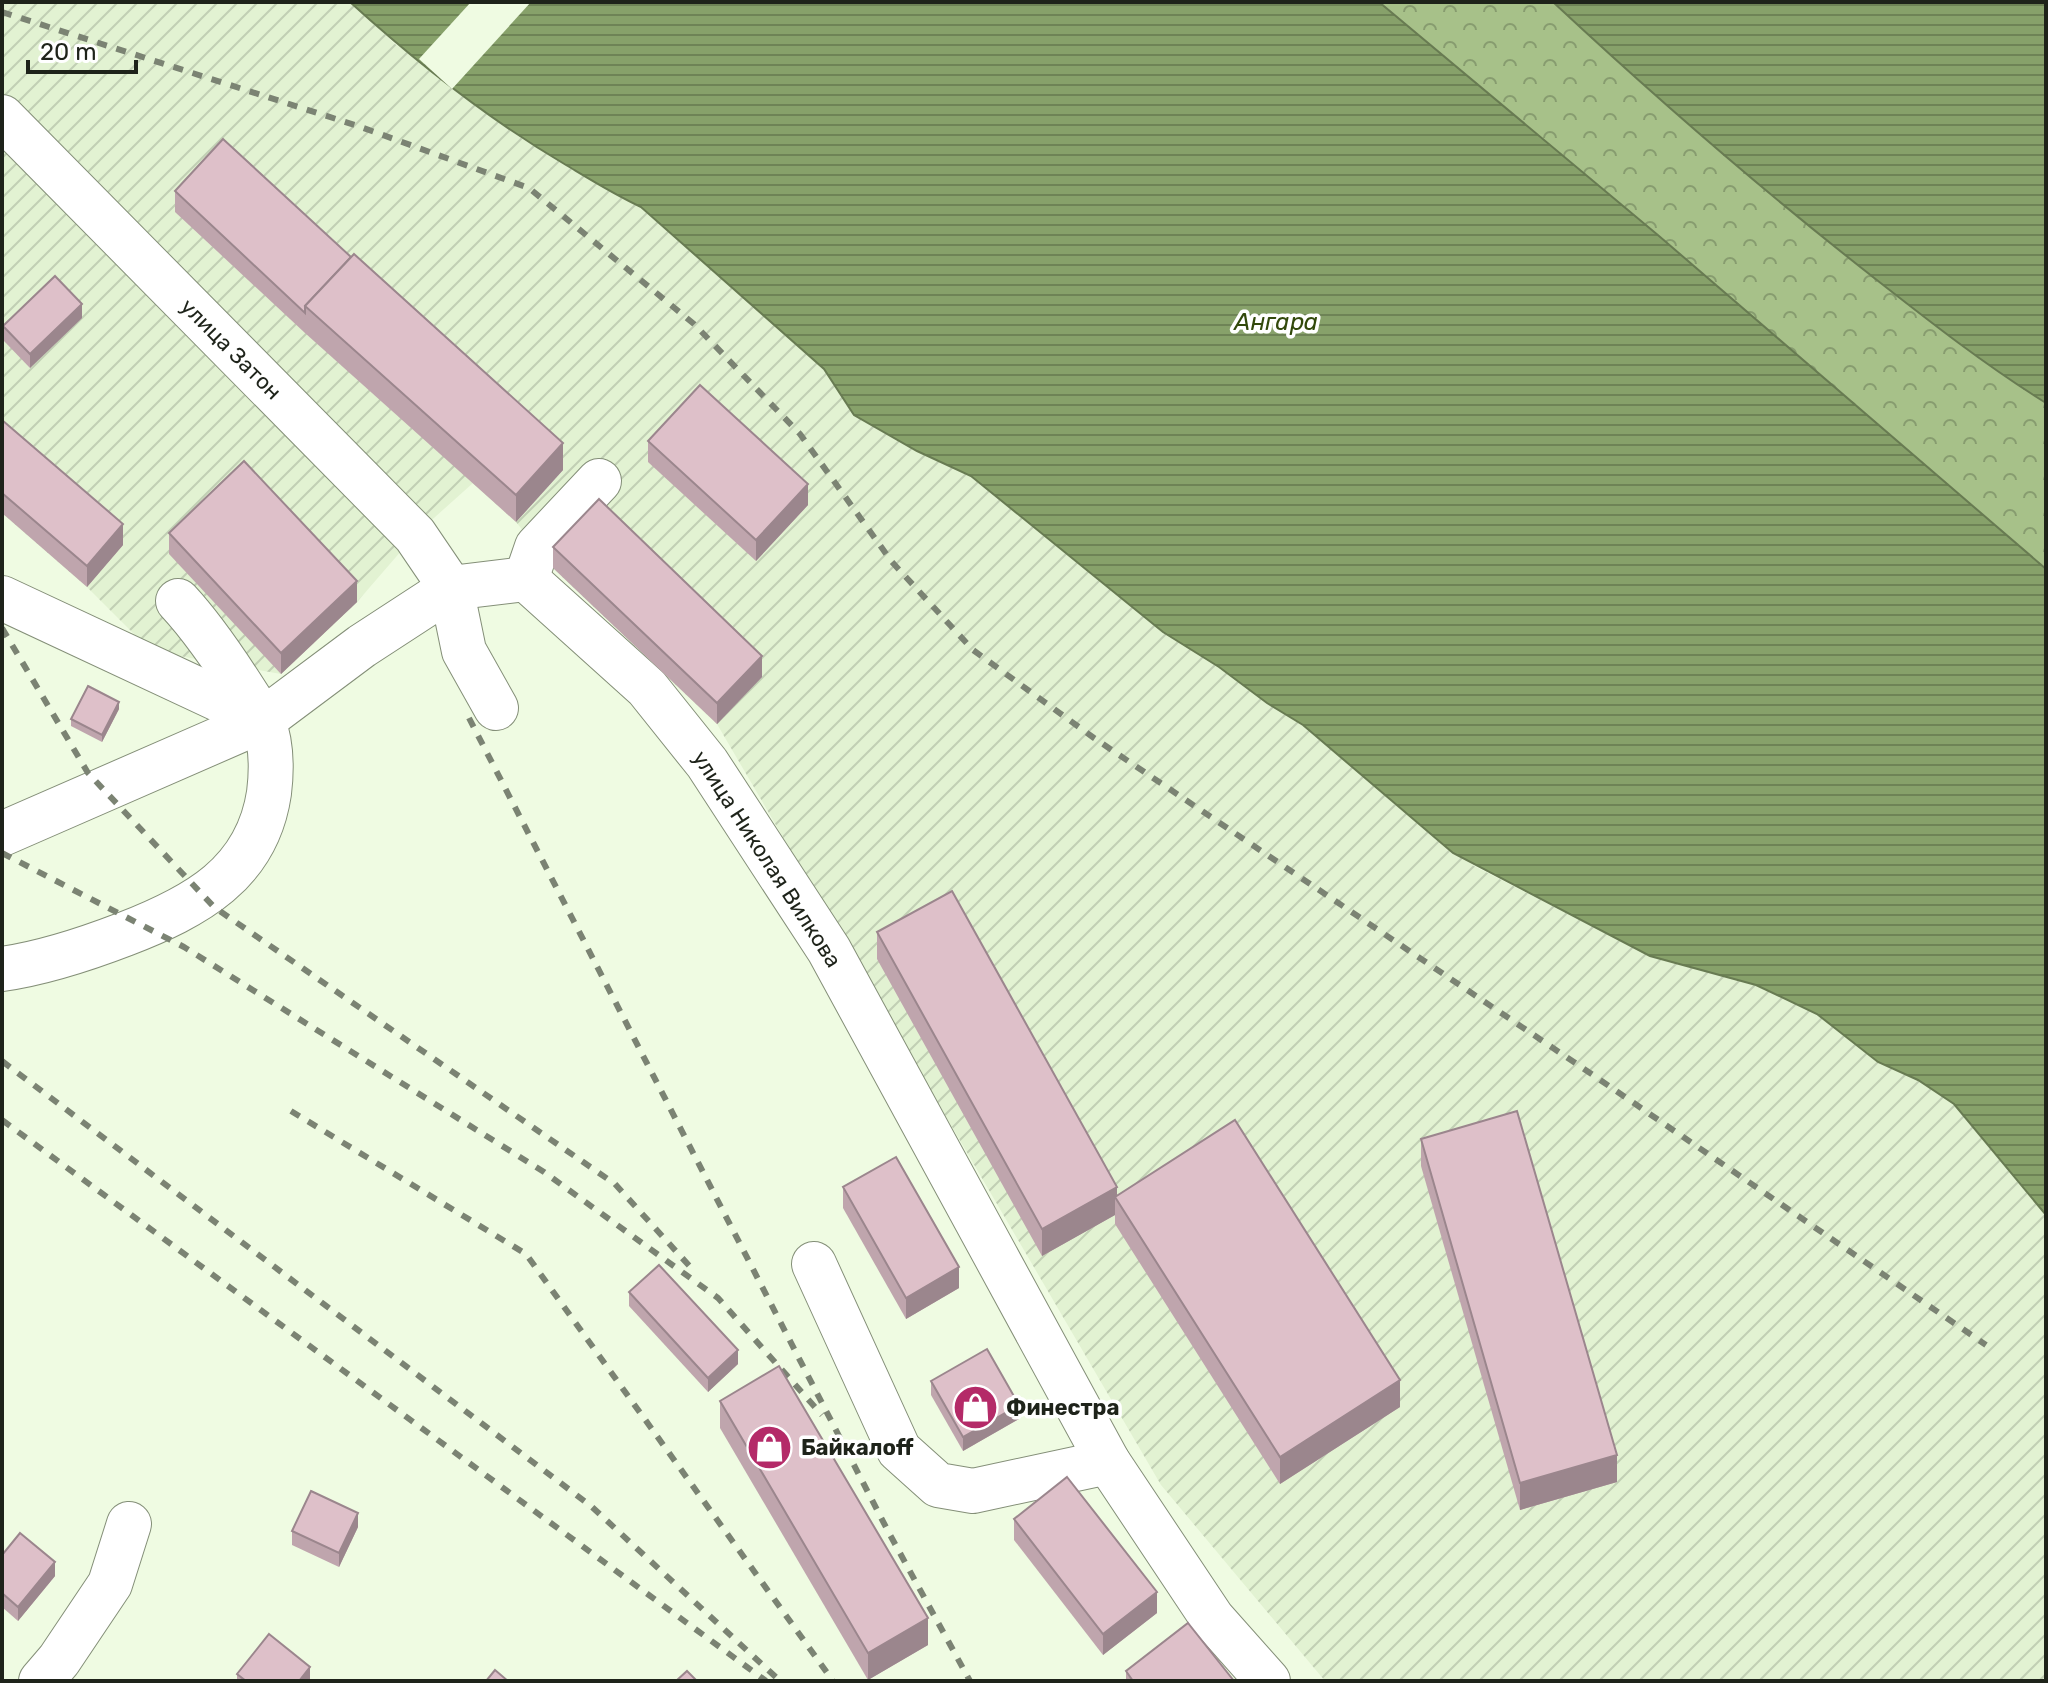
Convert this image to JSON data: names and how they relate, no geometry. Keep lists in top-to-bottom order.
{
  "streets": {
    "street": ["улица Затон", "улица Николая Вилкова"]
  },
  "water": ["Ангара"],
  "places": {
    "shop": ["Финестра", "Байкалoff"]
  },
  "scale_bar": "20 m"
}
